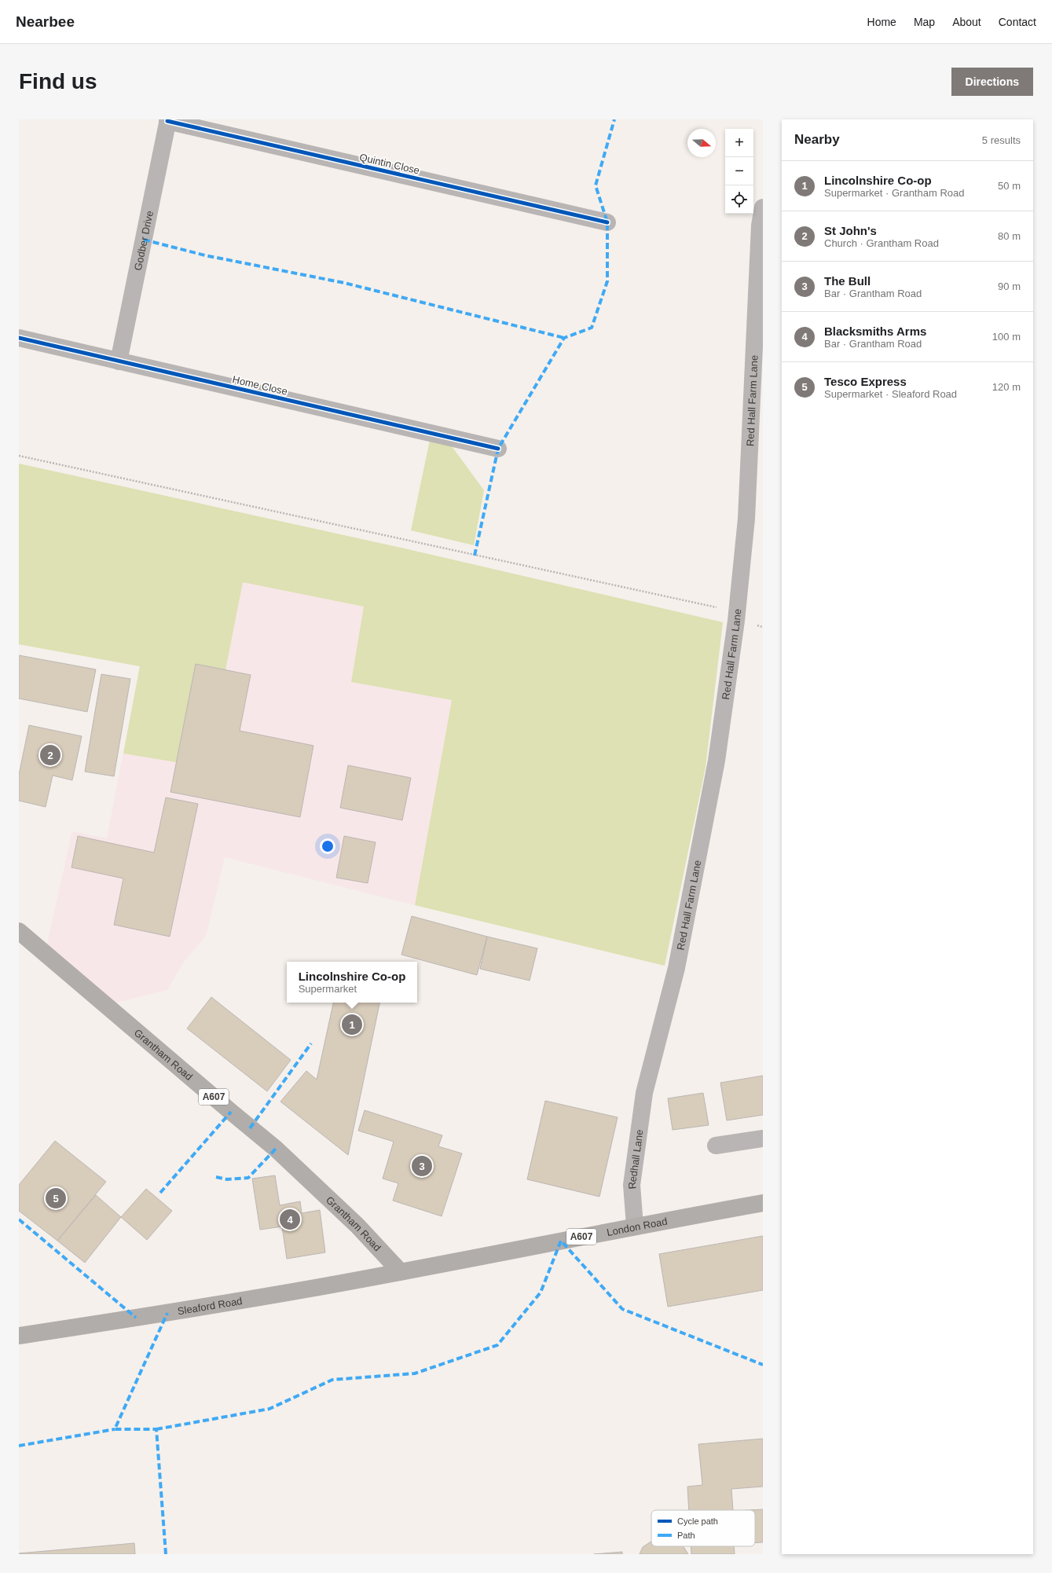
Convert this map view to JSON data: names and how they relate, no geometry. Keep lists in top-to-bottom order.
{
  "streets": {
    "main road": [
      "Grantham Road",
      "A607",
      "London Road",
      "Sleaford Road"
    ],
    "street": [
      "Quintin Close",
      "Godber Drive",
      "Home Close",
      "Red Hall Farm Lane",
      "Redhall Lane"
    ]
  },
  "crossings": [
    ["Quintin Close", "Godber Drive"],
    ["Godber Drive", "Home Close"],
    ["Red Hall Farm Lane", "Redhall Lane"],
    ["Grantham Road", "London Road"],
    ["Grantham Road", "Sleaford Road"],
    ["Redhall Lane", "London Road"],
    ["London Road", "Sleaford Road"]
  ],
  "legend": ["Cycle path", "Path"],
  "north": "right",
  "page": {
    "header": "Nearbee",
    "nav": [
      "Home",
      "Map",
      "About",
      "Contact"
    ],
    "buttons": "Directions",
    "title": "Find us",
    "heading": ["Nearby", "5 results"],
    "map_buttons": ["+", "−"],
    "list": [
      {
        "mark": "1",
        "name": "Lincolnshire Co-op",
        "note": "Supermarket · Grantham Road",
        "value": "50 m"
      },
      {
        "mark": "2",
        "name": "St John's",
        "note": "Church · Grantham Road",
        "value": "80 m"
      },
      {
        "mark": "3",
        "name": "The Bull",
        "note": "Bar · Grantham Road",
        "value": "90 m"
      },
      {
        "mark": "4",
        "name": "Blacksmiths Arms",
        "note": "Bar · Grantham Road",
        "value": "100 m"
      },
      {
        "mark": "5",
        "name": "Tesco Express",
        "note": "Supermarket · Sleaford Road",
        "value": "120 m"
      }
    ],
    "pins": [
      "2",
      "1",
      "3",
      "5",
      "4"
    ],
    "popup": ["Lincolnshire Co-op", "Supermarket"]
  }
}
